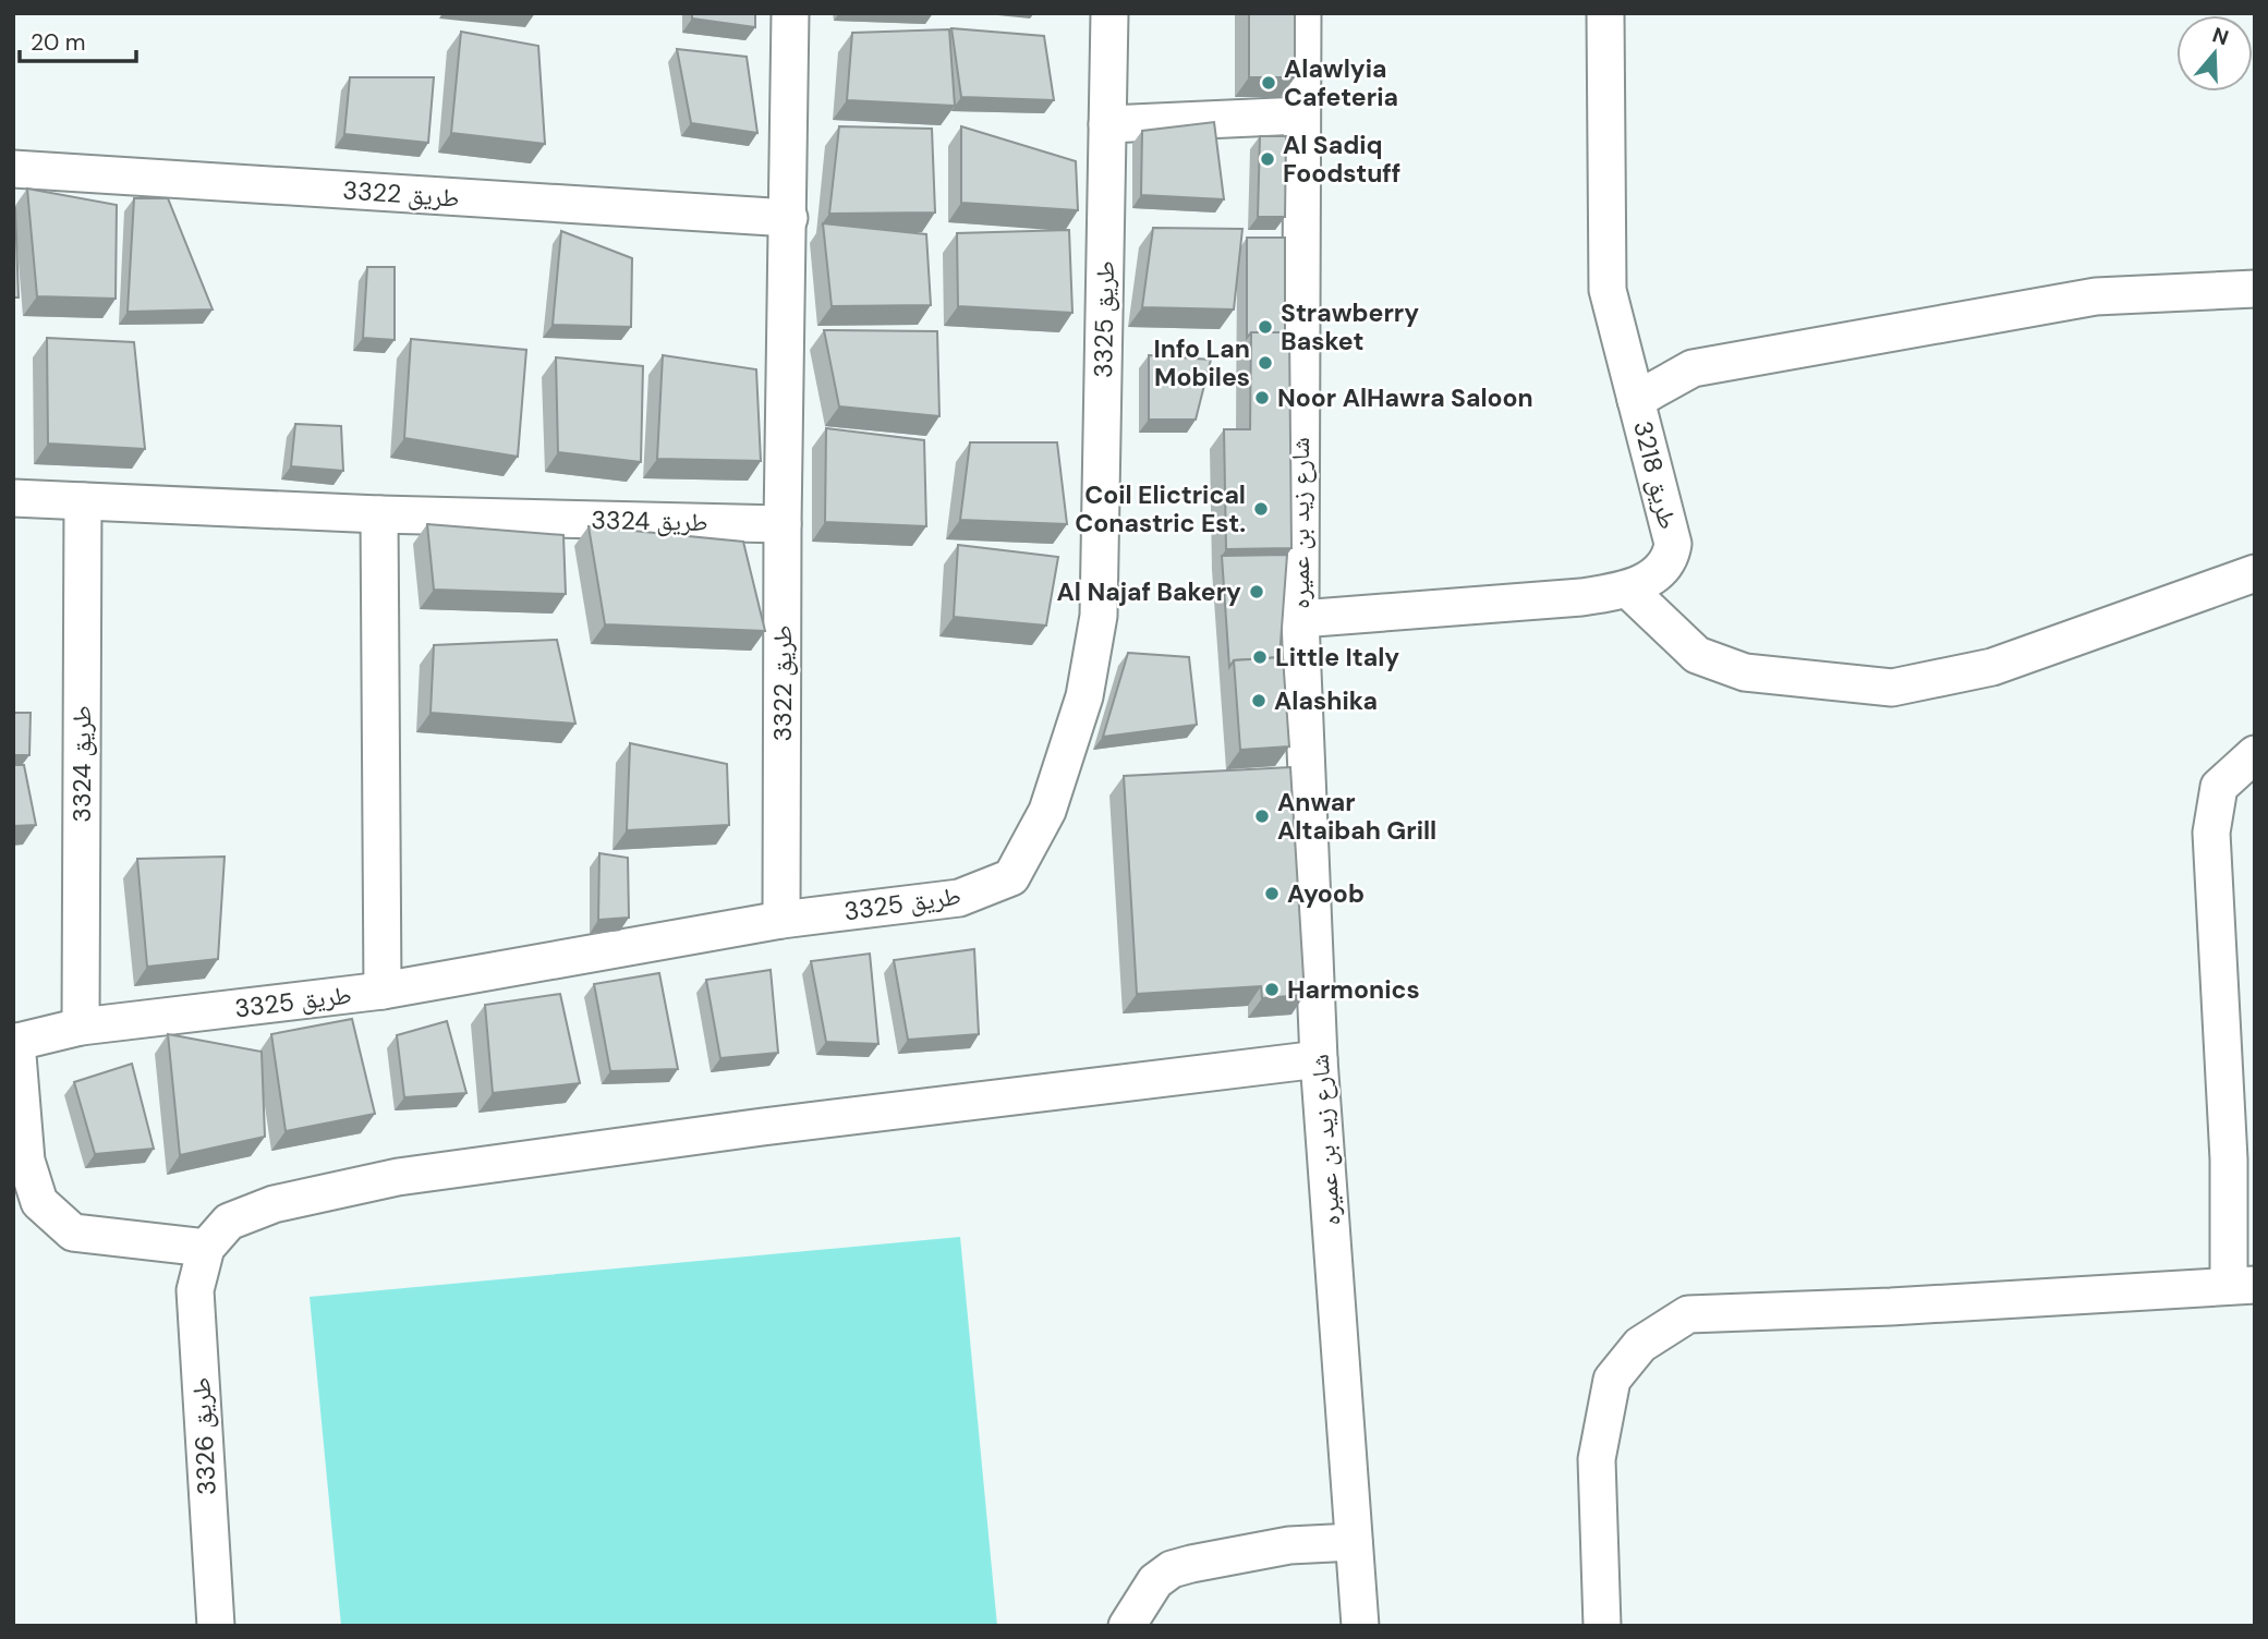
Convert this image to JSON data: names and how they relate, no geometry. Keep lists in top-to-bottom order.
{
  "streets": {
    "street": [
      "طريق 3322",
      "طريق 3325",
      "طريق 3218",
      "طريق 3324",
      "شارع زيد بن عميره",
      "طريق 3326"
    ]
  },
  "crossings": [
    ["طريق 3322", "طريق 3325"],
    ["طريق 3322", "طريق 3324"],
    ["طريق 3325", "طريق 3324"],
    ["طريق 3218", "شارع زيد بن عميره"]
  ],
  "places": [
    "Alawlyia Cafeteria",
    "Al Sadiq Foodstuff",
    "Strawberry Basket",
    "Info Lan Mobiles",
    "Noor AlHawra Saloon",
    "Coil Elictrical Conastric Est.",
    "Al Najaf Bakery",
    "Little Italy",
    "Alashika",
    "Anwar Altaibah Grill",
    "Ayoob",
    "Harmonics"
  ],
  "scale_bar": "20 m",
  "north": "top"
}
